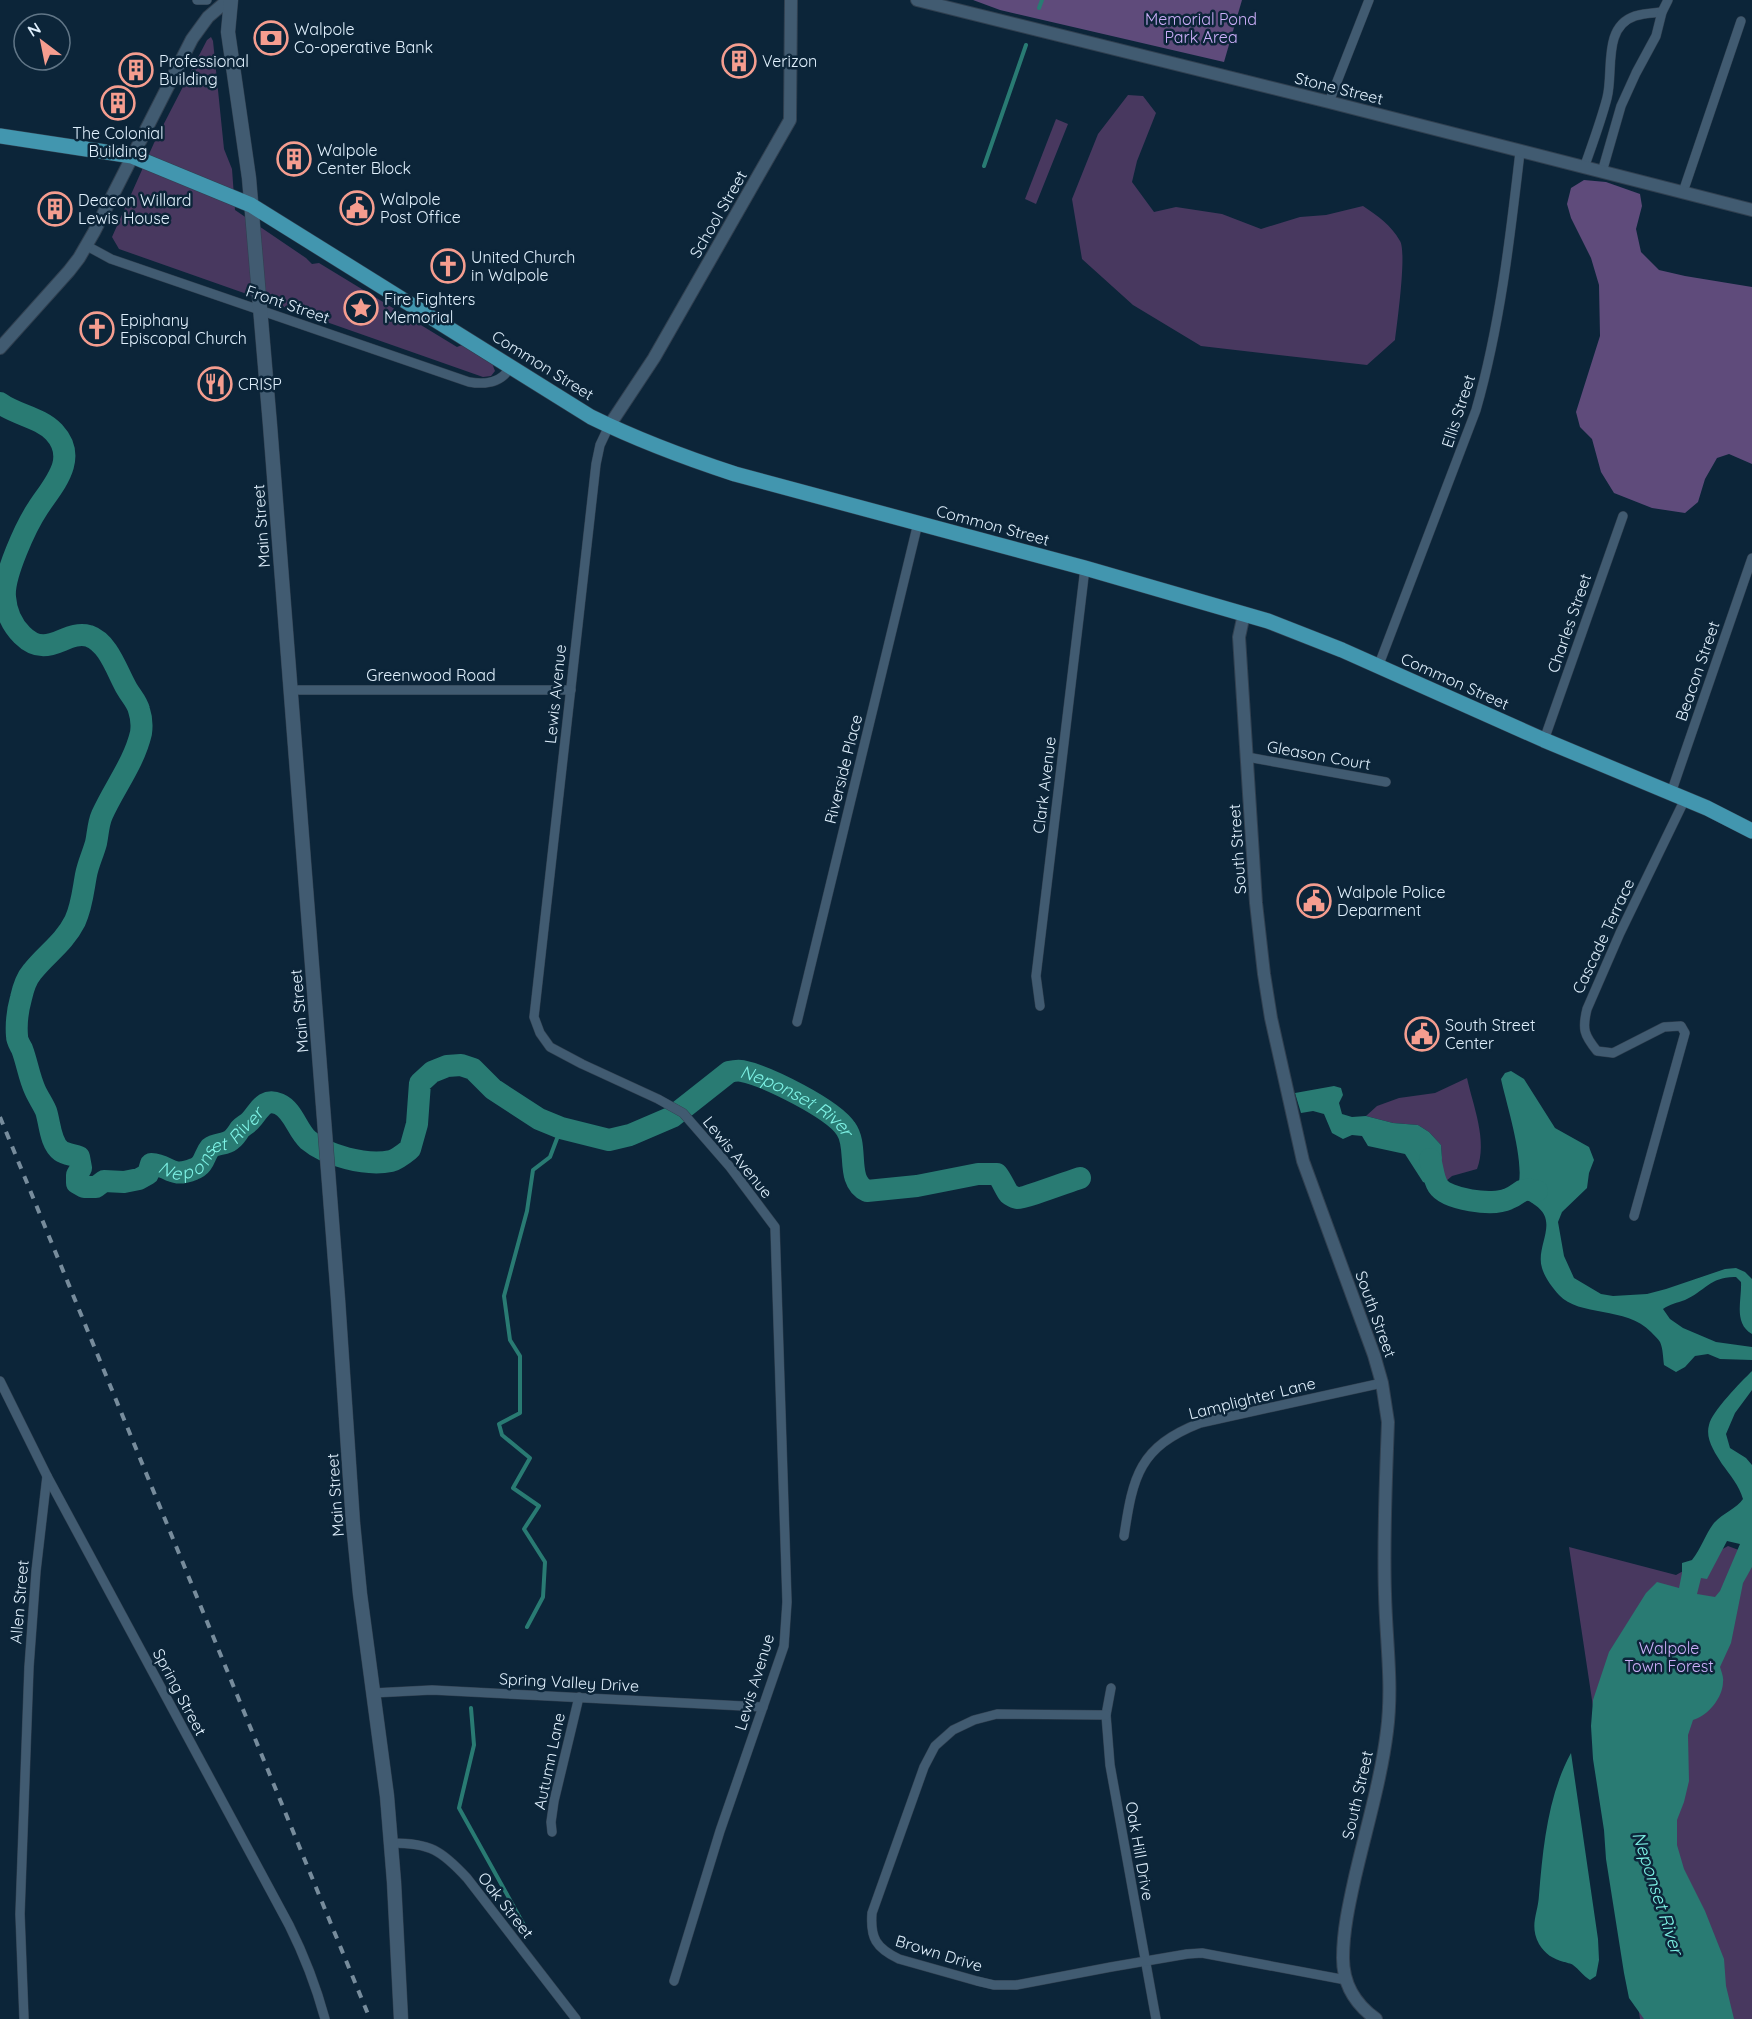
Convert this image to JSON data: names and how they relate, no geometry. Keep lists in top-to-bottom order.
{
  "streets": {
    "main road": ["Common Street", "Main Street"],
    "street": [
      "Stone Street",
      "School Street",
      "Front Street",
      "Ellis Street",
      "Charles Street",
      "Beacon Street",
      "Greenwood Road",
      "Lewis Avenue",
      "Gleason Court",
      "Riverside Place",
      "Clark Avenue",
      "South Street",
      "Cascade Terrace",
      "Lamplighter Lane",
      "Allen Street",
      "Spring Valley Drive",
      "Spring Street",
      "Autumn Lane",
      "Oak Hill Drive",
      "Oak Street",
      "Brown Drive"
    ]
  },
  "crossings": [
    ["Stone Street", "Ellis Street"],
    ["School Street", "Common Street"],
    ["School Street", "Lewis Avenue"],
    ["Front Street", "Common Street"],
    ["Front Street", "Main Street"],
    ["Common Street", "Ellis Street"],
    ["Common Street", "Main Street"],
    ["Common Street", "Charles Street"],
    ["Common Street", "Beacon Street"],
    ["Common Street", "Lewis Avenue"],
    ["Common Street", "Riverside Place"],
    ["Common Street", "Clark Avenue"],
    ["Common Street", "South Street"],
    ["Common Street", "Cascade Terrace"],
    ["Main Street", "Greenwood Road"],
    ["Main Street", "Spring Valley Drive"],
    ["Main Street", "Oak Street"],
    ["Beacon Street", "Cascade Terrace"],
    ["Greenwood Road", "Lewis Avenue"],
    ["Lewis Avenue", "Spring Valley Drive"],
    ["Gleason Court", "South Street"],
    ["South Street", "Lamplighter Lane"],
    ["South Street", "Brown Drive"],
    ["Allen Street", "Spring Street"],
    ["Spring Valley Drive", "Autumn Lane"],
    ["Oak Hill Drive", "Brown Drive"]
  ],
  "water": ["Neponset River"],
  "parks": ["Memorial Pond Park Area", "Walpole Town Forest"],
  "places": {
    "bank": ["Walpole Co-operative Bank"],
    "building": [
      "Verizon",
      "Professional Building",
      "The Colonial Building",
      "Walpole Center Block",
      "Deacon Willard Lewis House"
    ],
    "public building": ["Walpole Post Office", "Walpole Police Deparment", "South Street Center"],
    "church": ["United Church in Walpole", "Epiphany Episcopal Church"],
    "place": ["Fire Fighters Memorial"],
    "restaurant": ["CRISP"]
  },
  "north": "top left"
}
